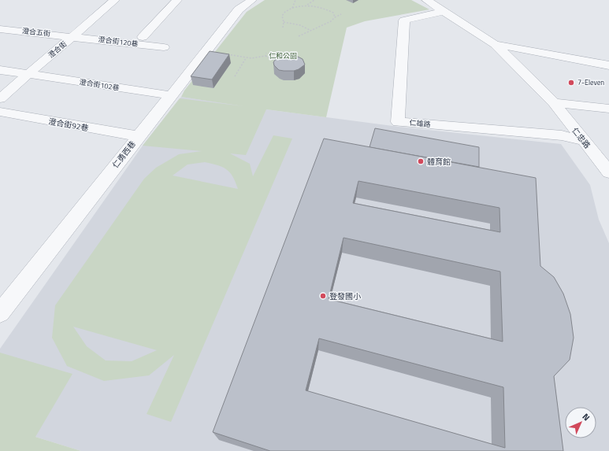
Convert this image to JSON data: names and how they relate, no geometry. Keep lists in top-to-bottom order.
{
  "streets": {
    "street": [
      "澄合五街",
      "澄合街120巷",
      "澄合街",
      "澄合街102巷",
      "仁雄路",
      "澄合街92巷",
      "仁忠路",
      "仁勇西巷"
    ]
  },
  "crossings": [
    ["澄合五街", "澄合街120巷"],
    ["澄合五街", "澄合街"],
    ["澄合街120巷", "澄合街"],
    ["澄合街", "澄合街102巷"],
    ["澄合街102巷", "仁勇西巷"],
    ["仁雄路", "仁忠路"],
    ["澄合街92巷", "仁勇西巷"]
  ],
  "parks": ["仁和公園"],
  "places": ["7-Eleven", "體育館", "登發國小"],
  "north": "top right"
}
